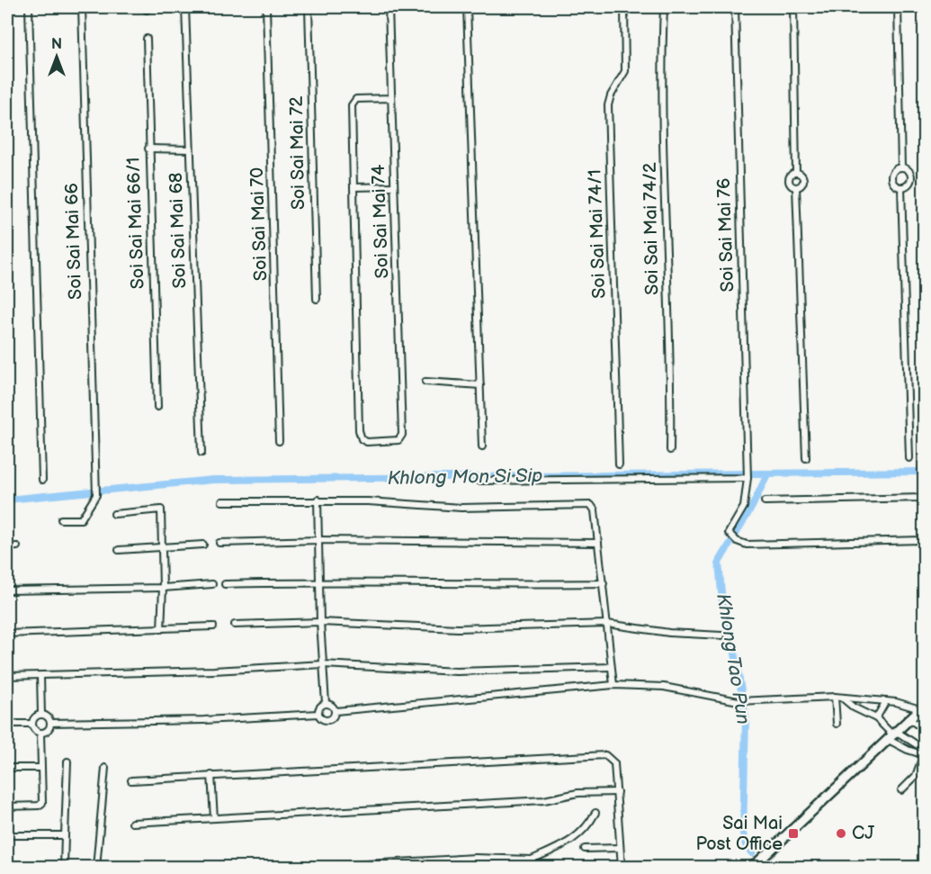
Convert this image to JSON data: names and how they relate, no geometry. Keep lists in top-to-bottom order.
{
  "streets": {
    "street": [
      "Soi Sai Mai 72",
      "Soi Sai Mai 74",
      "Soi Sai Mai 66/1",
      "Soi Sai Mai 70",
      "Soi Sai Mai 74/2",
      "Soi Sai Mai 68",
      "Soi Sai Mai 74/1",
      "Soi Sai Mai 76",
      "Soi Sai Mai 66"
    ]
  },
  "water": ["Khlong Mon Si Sip", "Khlong Tao Pun"],
  "places": {
    "transit": ["Sai Mai Post Office"],
    "other": ["CJ"]
  },
  "north": "top"
}
